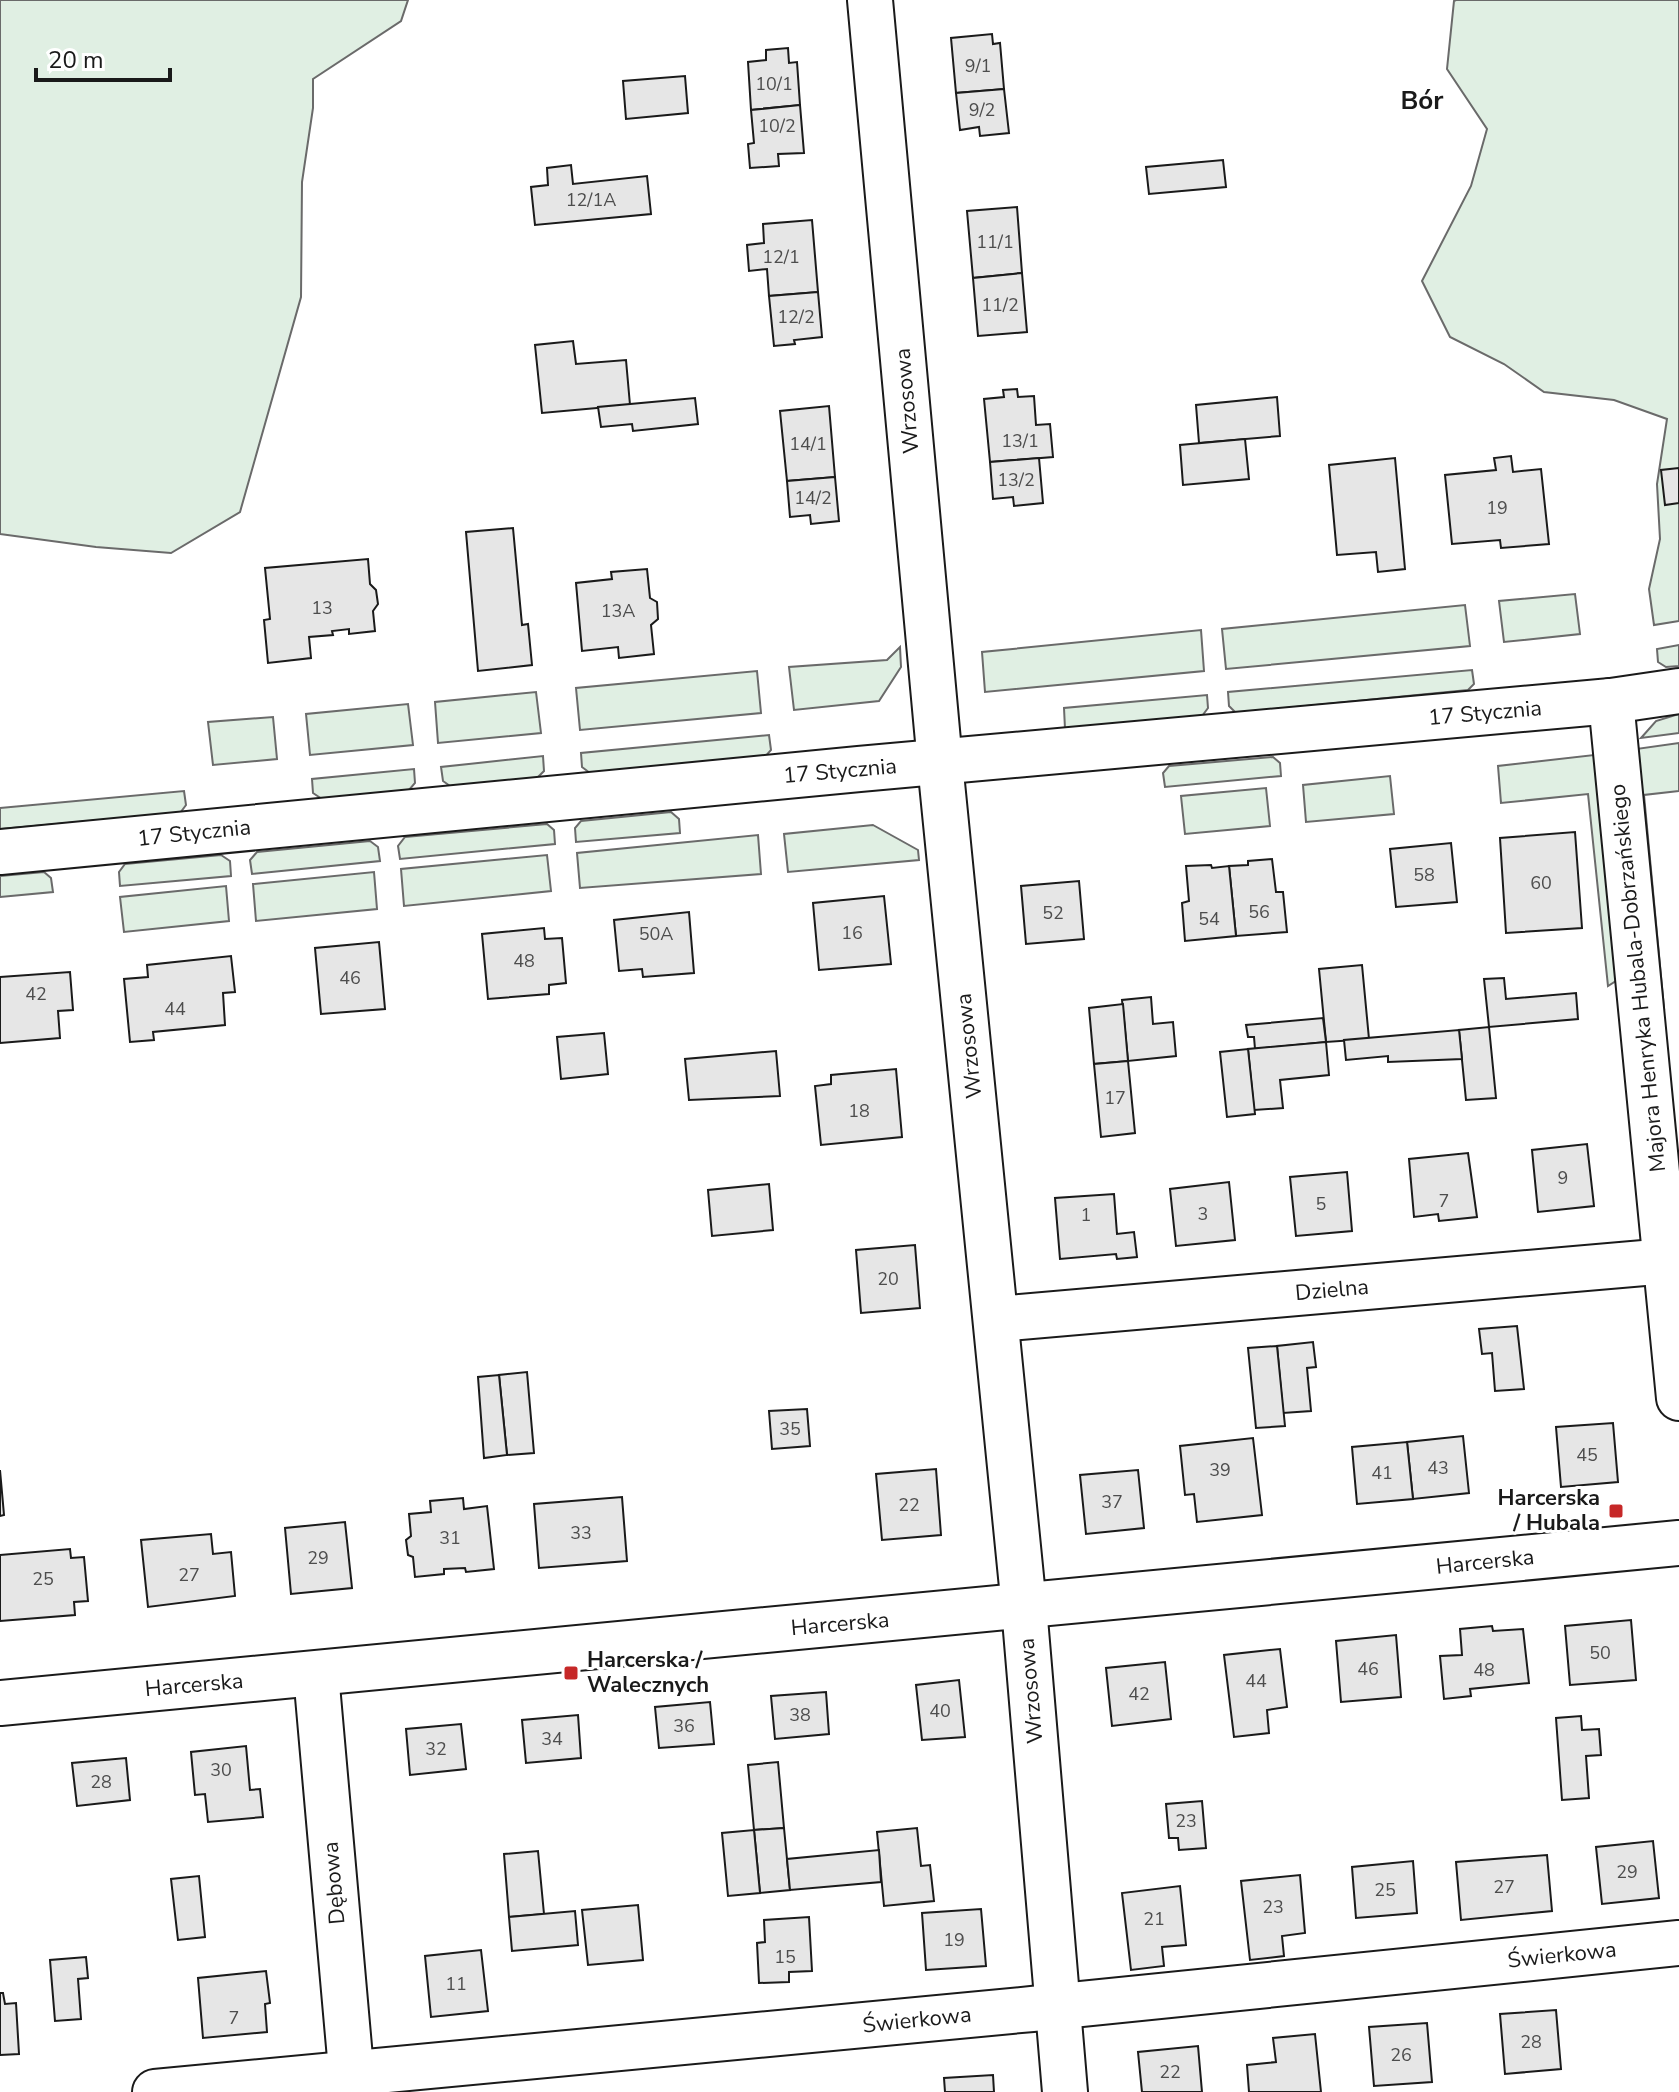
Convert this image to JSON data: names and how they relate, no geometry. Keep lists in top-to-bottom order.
{
  "streets": {
    "street": [
      "Wrzosowa",
      "17 Stycznia",
      "Majora Henryka Hubala-Dobrzańskiego",
      "Dzielna",
      "Harcerska",
      "Dębowa",
      "Świerkowa"
    ]
  },
  "crossings": [
    ["Wrzosowa", "17 Stycznia"],
    ["Wrzosowa", "Dzielna"],
    ["Wrzosowa", "Harcerska"],
    ["Wrzosowa", "Świerkowa"],
    ["17 Stycznia", "Majora Henryka Hubala-Dobrzańskiego"],
    ["Majora Henryka Hubala-Dobrzańskiego", "Dzielna"],
    ["Harcerska", "Dębowa"],
    ["Dębowa", "Świerkowa"]
  ],
  "districts": ["Bór"],
  "places": {
    "transit": ["Harcerska / Hubala", "Harcerska / Walecznych"]
  },
  "house_numbers": [
    "9/1",
    "10/1",
    "9/2",
    "10/2",
    "12/1A",
    "11/1",
    "12/1",
    "11/2",
    "12/2",
    "13/1",
    "14/1",
    "13/2",
    "14/2",
    "19",
    "13",
    "13A",
    "58",
    "60",
    "56",
    "52",
    "54",
    "16",
    "50A",
    "48",
    "46",
    "42",
    "44",
    "17",
    "18",
    "9",
    "7",
    "5",
    "3",
    "1",
    "20",
    "35",
    "45",
    "43",
    "39",
    "41",
    "37",
    "22",
    "33",
    "31",
    "29",
    "27",
    "25",
    "50",
    "46",
    "48",
    "44",
    "42",
    "40",
    "38",
    "36",
    "34",
    "32",
    "30",
    "28",
    "23",
    "29",
    "27",
    "25",
    "23",
    "21",
    "19",
    "15",
    "11",
    "7",
    "28",
    "26",
    "22"
  ],
  "scale_bar": "20 m"
}
